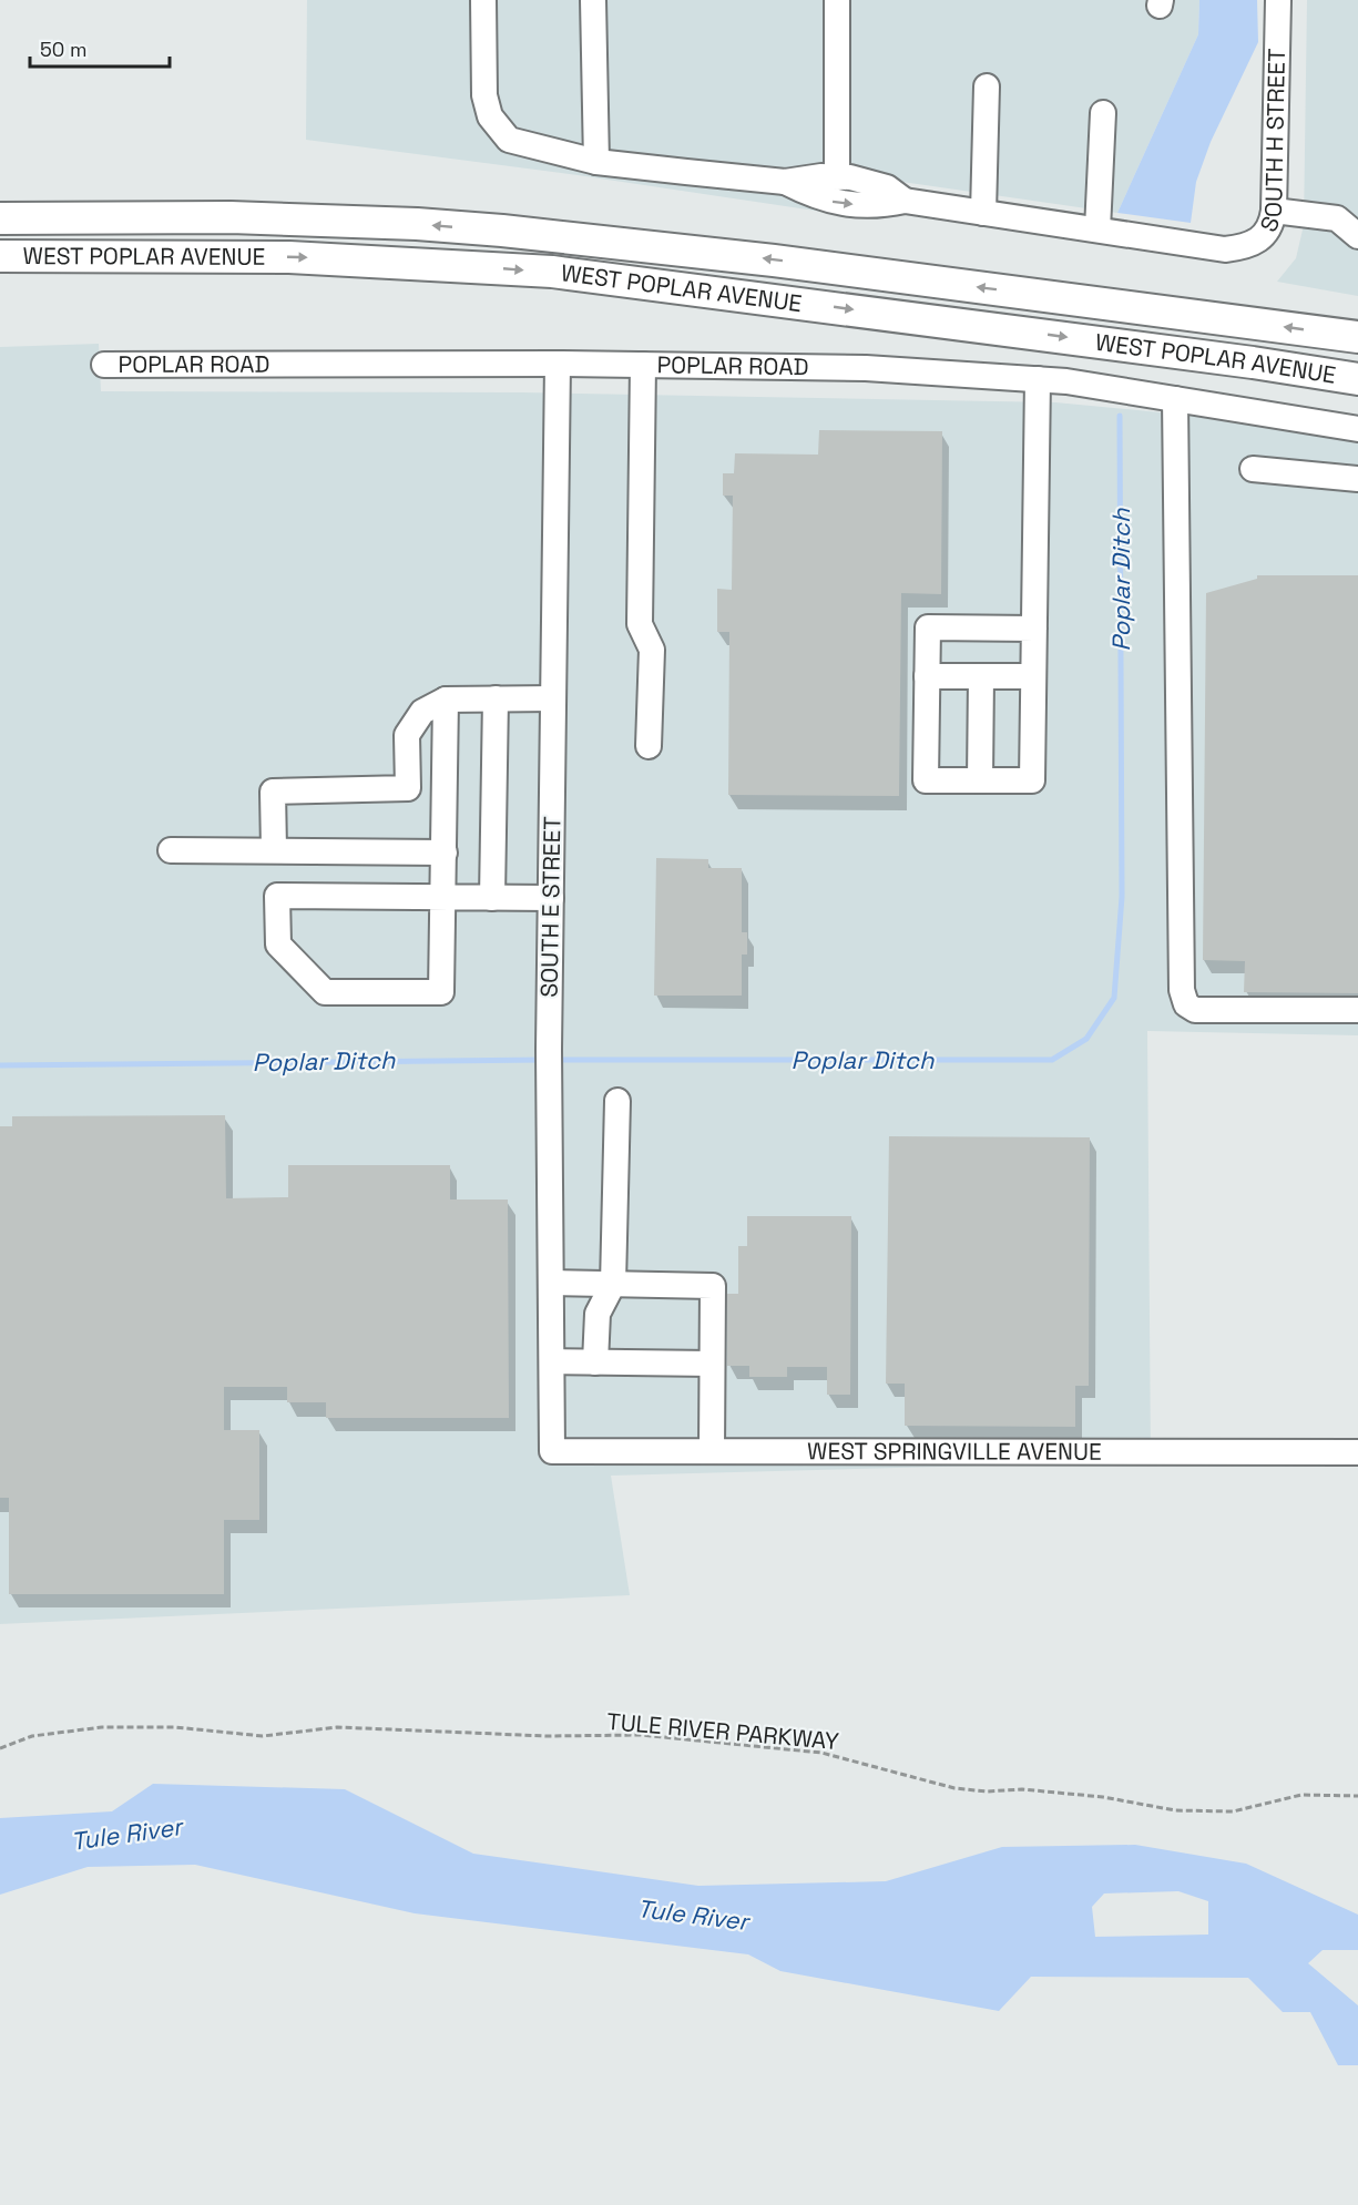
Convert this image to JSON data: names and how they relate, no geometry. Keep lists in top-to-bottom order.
{
  "streets": {
    "main road": ["WEST POPLAR AVENUE"],
    "street": [
      "SOUTH H STREET",
      "POPLAR ROAD",
      "SOUTH E STREET",
      "WEST SPRINGVILLE AVENUE"
    ],
    "path": ["TULE RIVER PARKWAY"]
  },
  "crossings": [
    ["POPLAR ROAD", "SOUTH E STREET"],
    ["SOUTH E STREET", "WEST SPRINGVILLE AVENUE"]
  ],
  "water": ["Poplar Ditch", "Tule River"],
  "scale_bar": "50 m"
}
